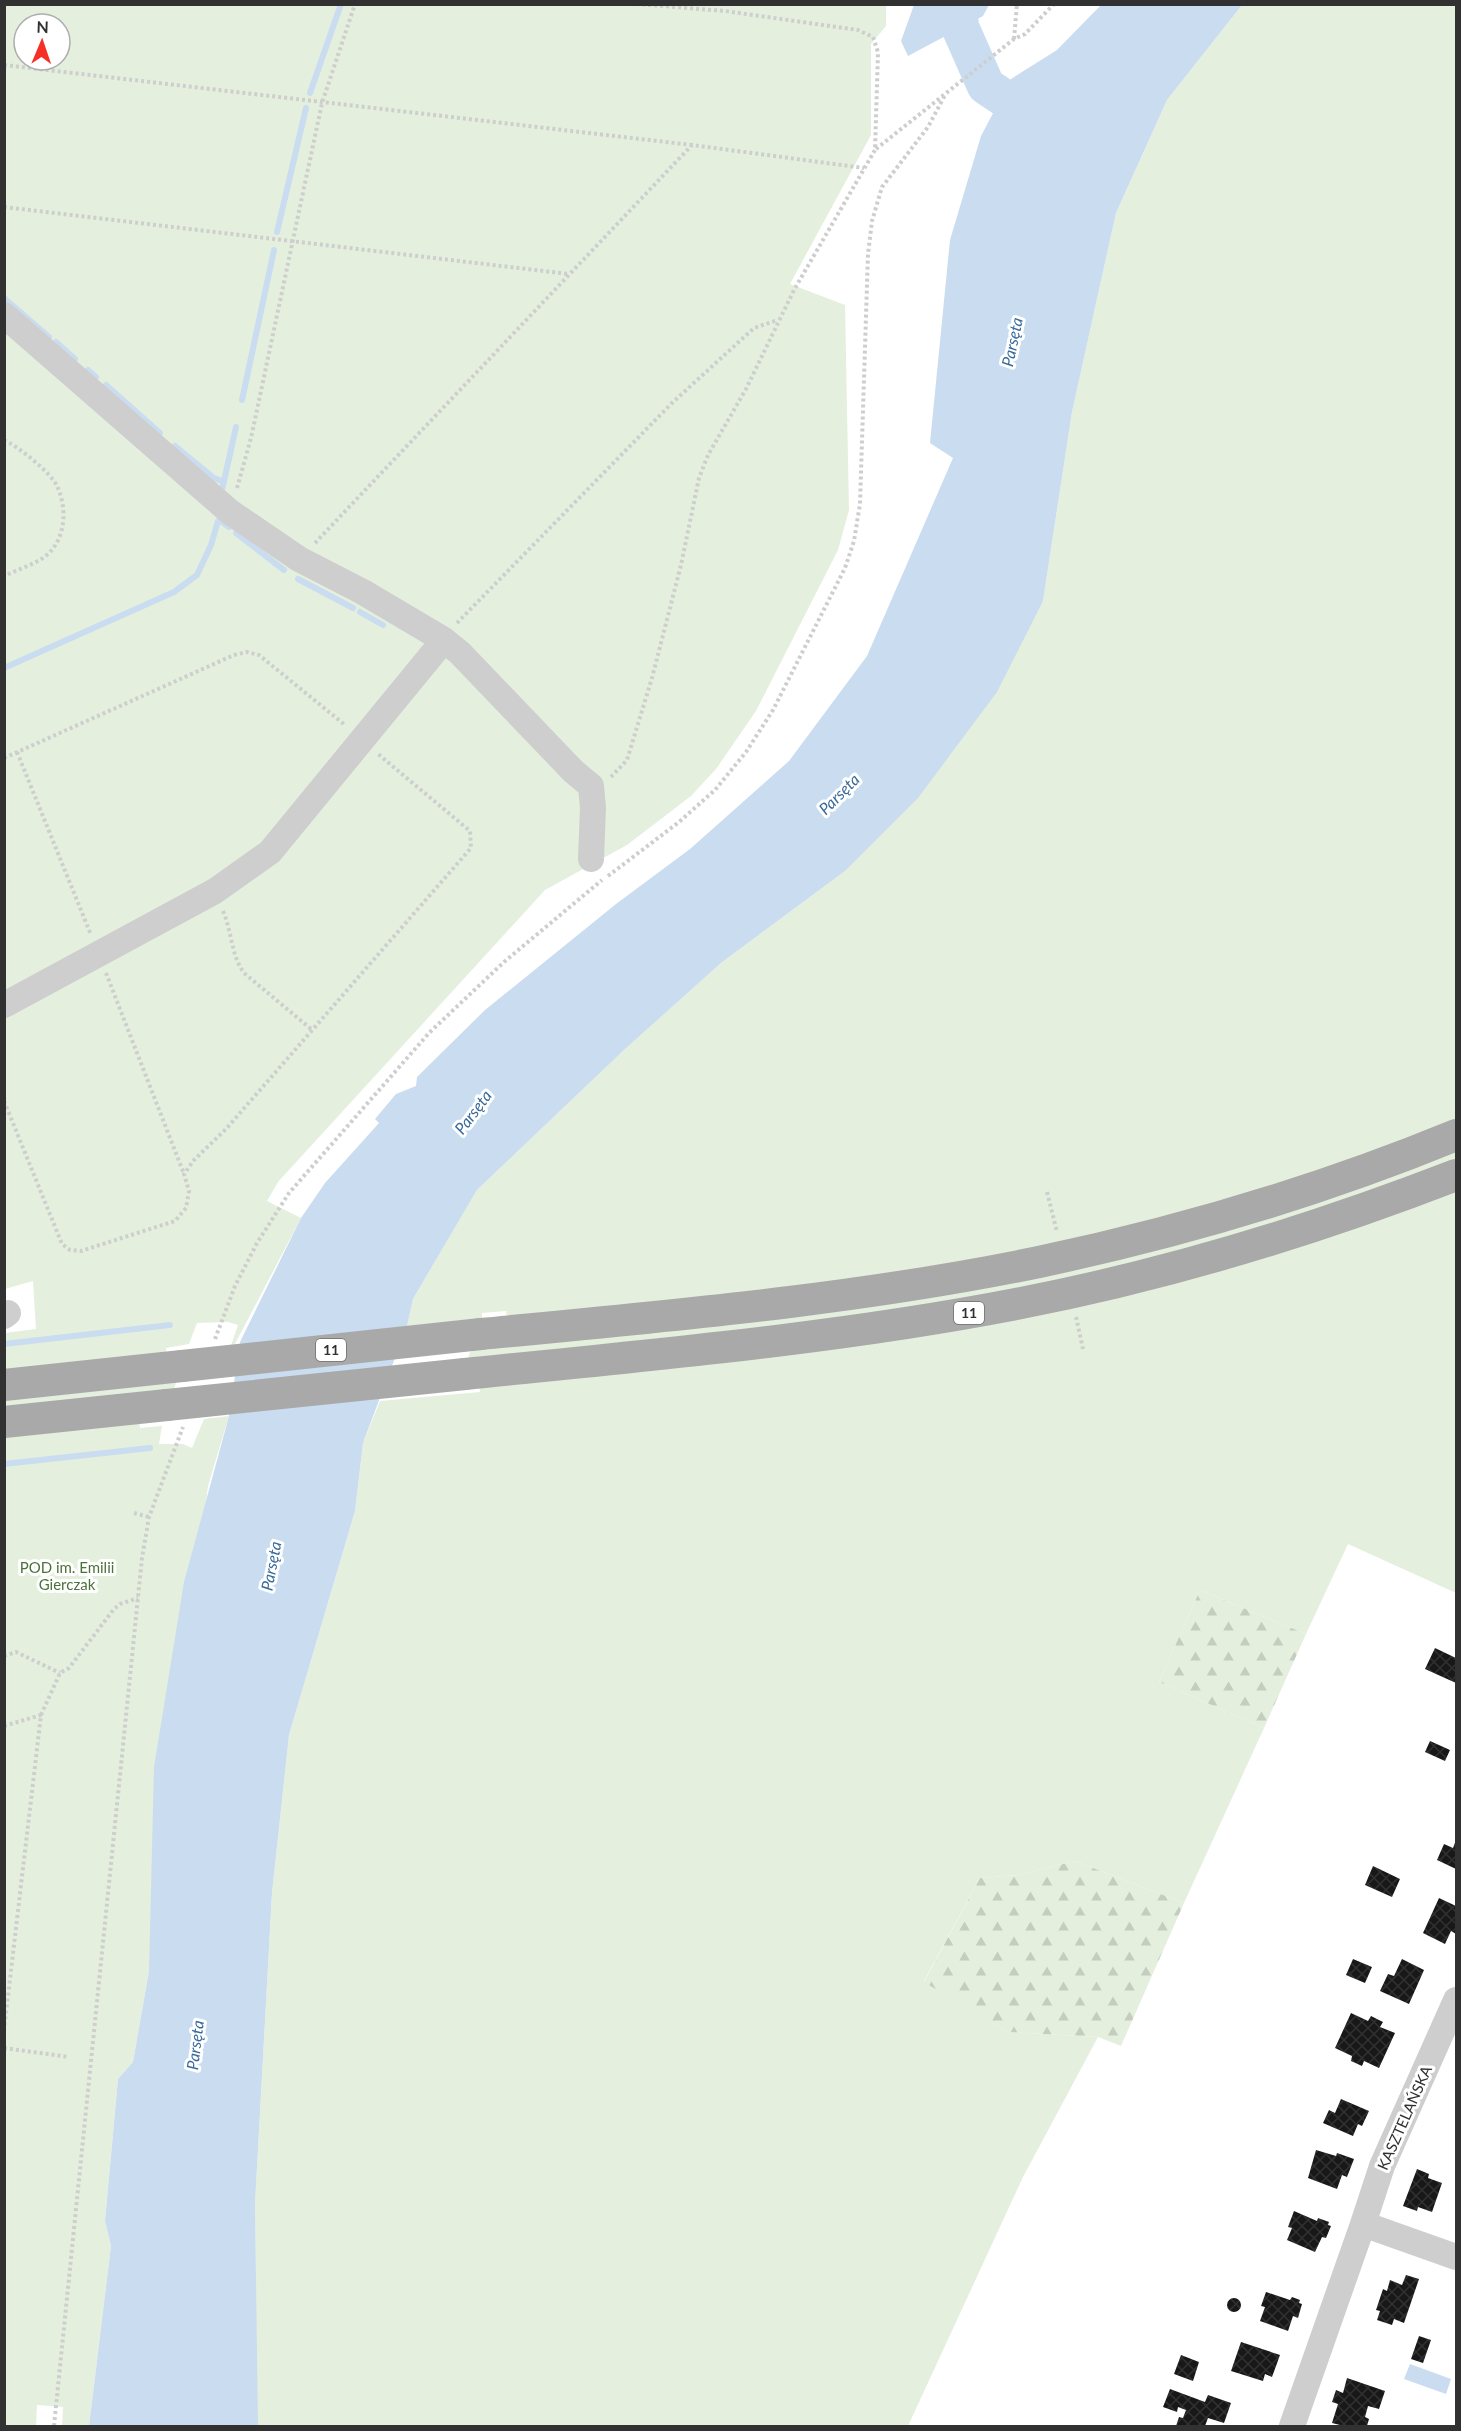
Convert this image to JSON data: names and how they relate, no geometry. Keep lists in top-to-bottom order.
{
  "streets": {
    "main road": ["11"],
    "street": ["KASZTELAŃSKA"]
  },
  "water": ["Parsęta"],
  "parks": ["POD im. Emilii Gierczak"],
  "north": "top"
}
